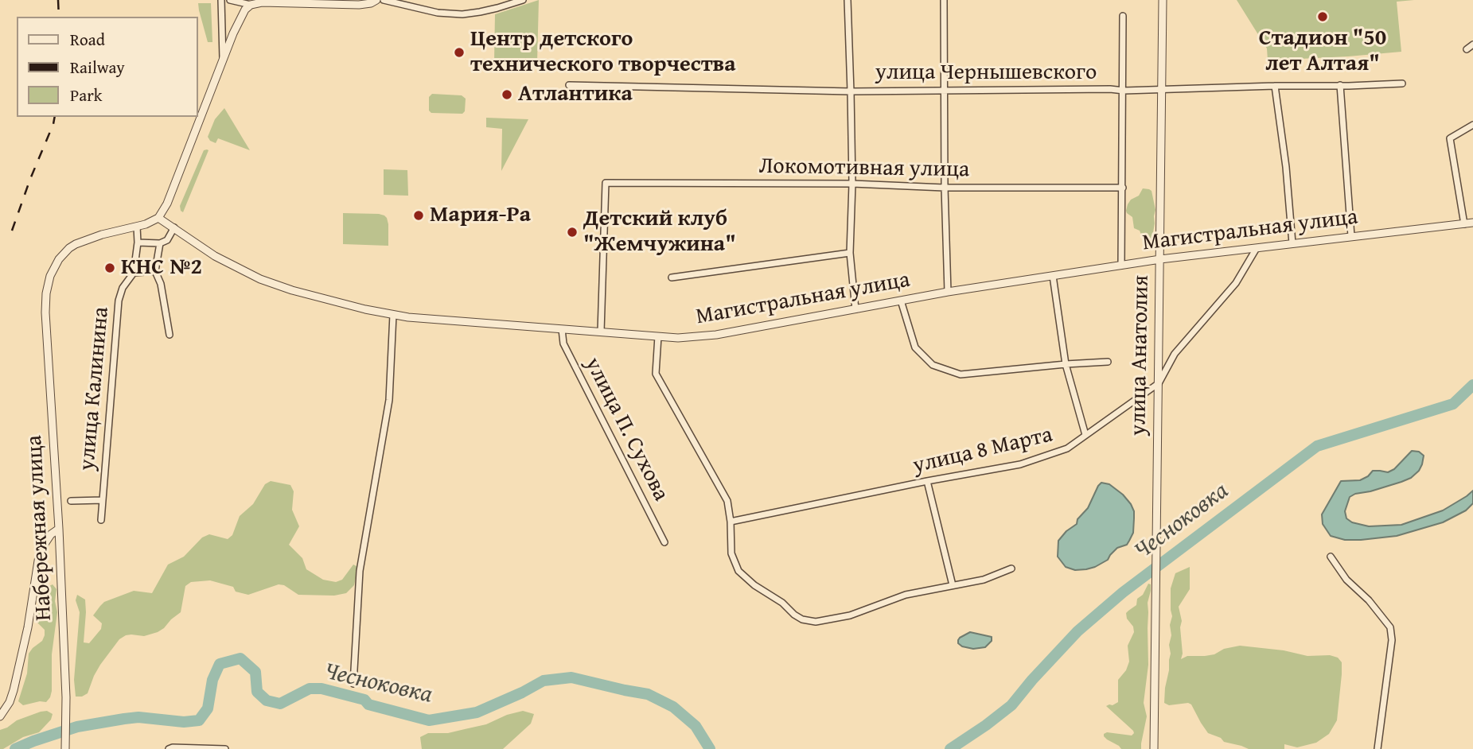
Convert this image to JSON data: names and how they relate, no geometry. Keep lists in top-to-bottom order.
{
  "streets": {
    "street": [
      "улица Чернышевского",
      "Локомотивная улица",
      "Магистральная улица",
      "улица Анатолия",
      "улица Калинина",
      "улица П. Сухова",
      "улица 8 Марта",
      "Набережная улица"
    ]
  },
  "crossings": [
    ["улица Чернышевского", "улица Анатолия"],
    ["Локомотивная улица", "Магистральная улица"],
    ["Магистральная улица", "улица Анатолия"],
    ["Магистральная улица", "улица П. Сухова"],
    ["Магистральная улица", "улица 8 Марта"],
    ["Магистральная улица", "Набережная улица"],
    ["улица Анатолия", "улица 8 Марта"]
  ],
  "water": ["Чесноковка"],
  "places": [
    "Стадион \"50 лет Алтая\"",
    "Центр детского технического творчества",
    "Атлантика",
    "Мария-Ра",
    "Детский клуб \"Жемчужина\"",
    "КНС №2"
  ],
  "legend": ["Road", "Railway", "Park"]
}
